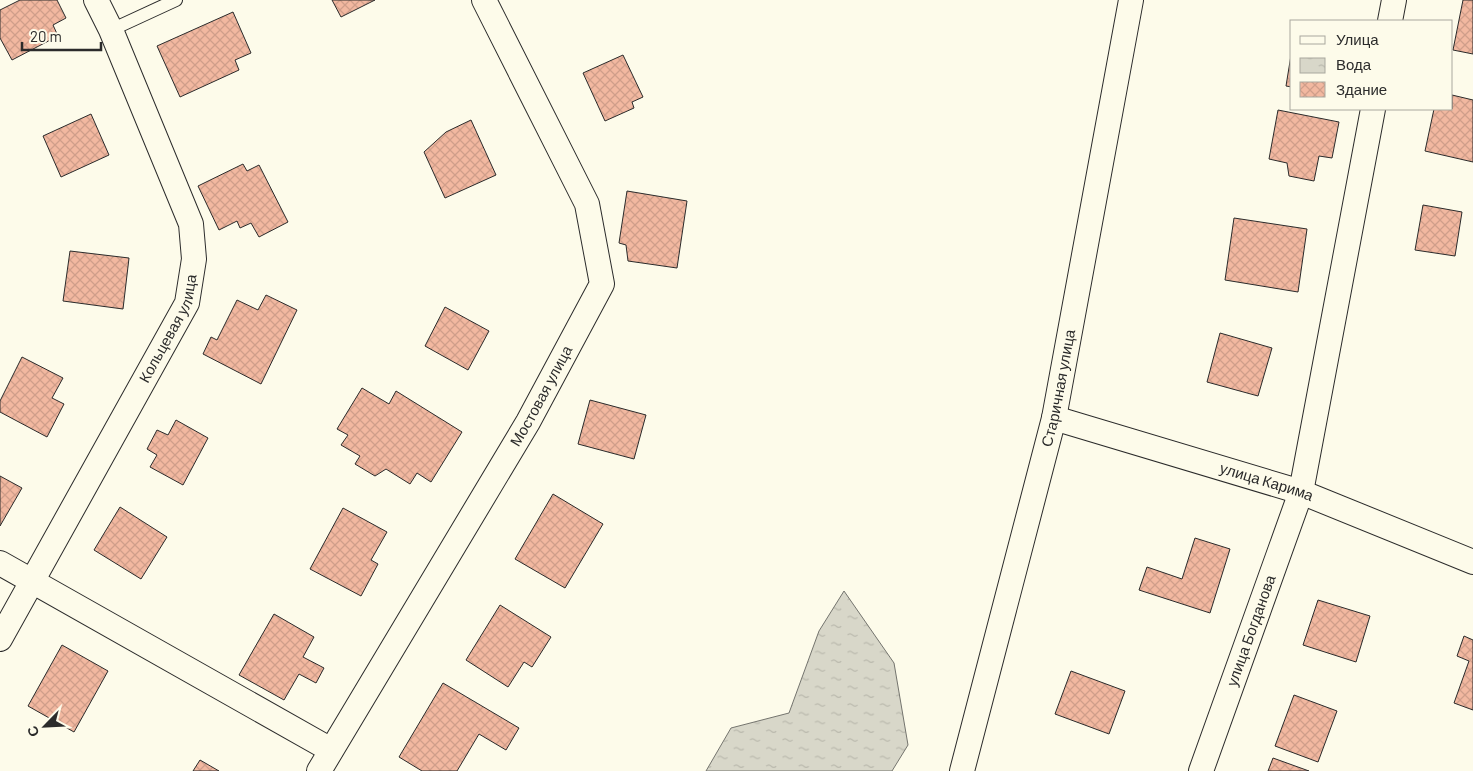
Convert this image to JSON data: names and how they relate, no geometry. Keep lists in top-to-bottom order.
{
  "streets": {
    "street": [
      "Кольцевая улица",
      "Старичная улица",
      "Мостовая улица",
      "улица Карима",
      "улица Богданова"
    ]
  },
  "crossings": [
    ["Старичная улица", "улица Карима"],
    ["улица Карима", "улица Богданова"]
  ],
  "legend": ["Улица", "Вода", "Здание"],
  "scale_bar": "20 m",
  "north": "bottom left"
}
